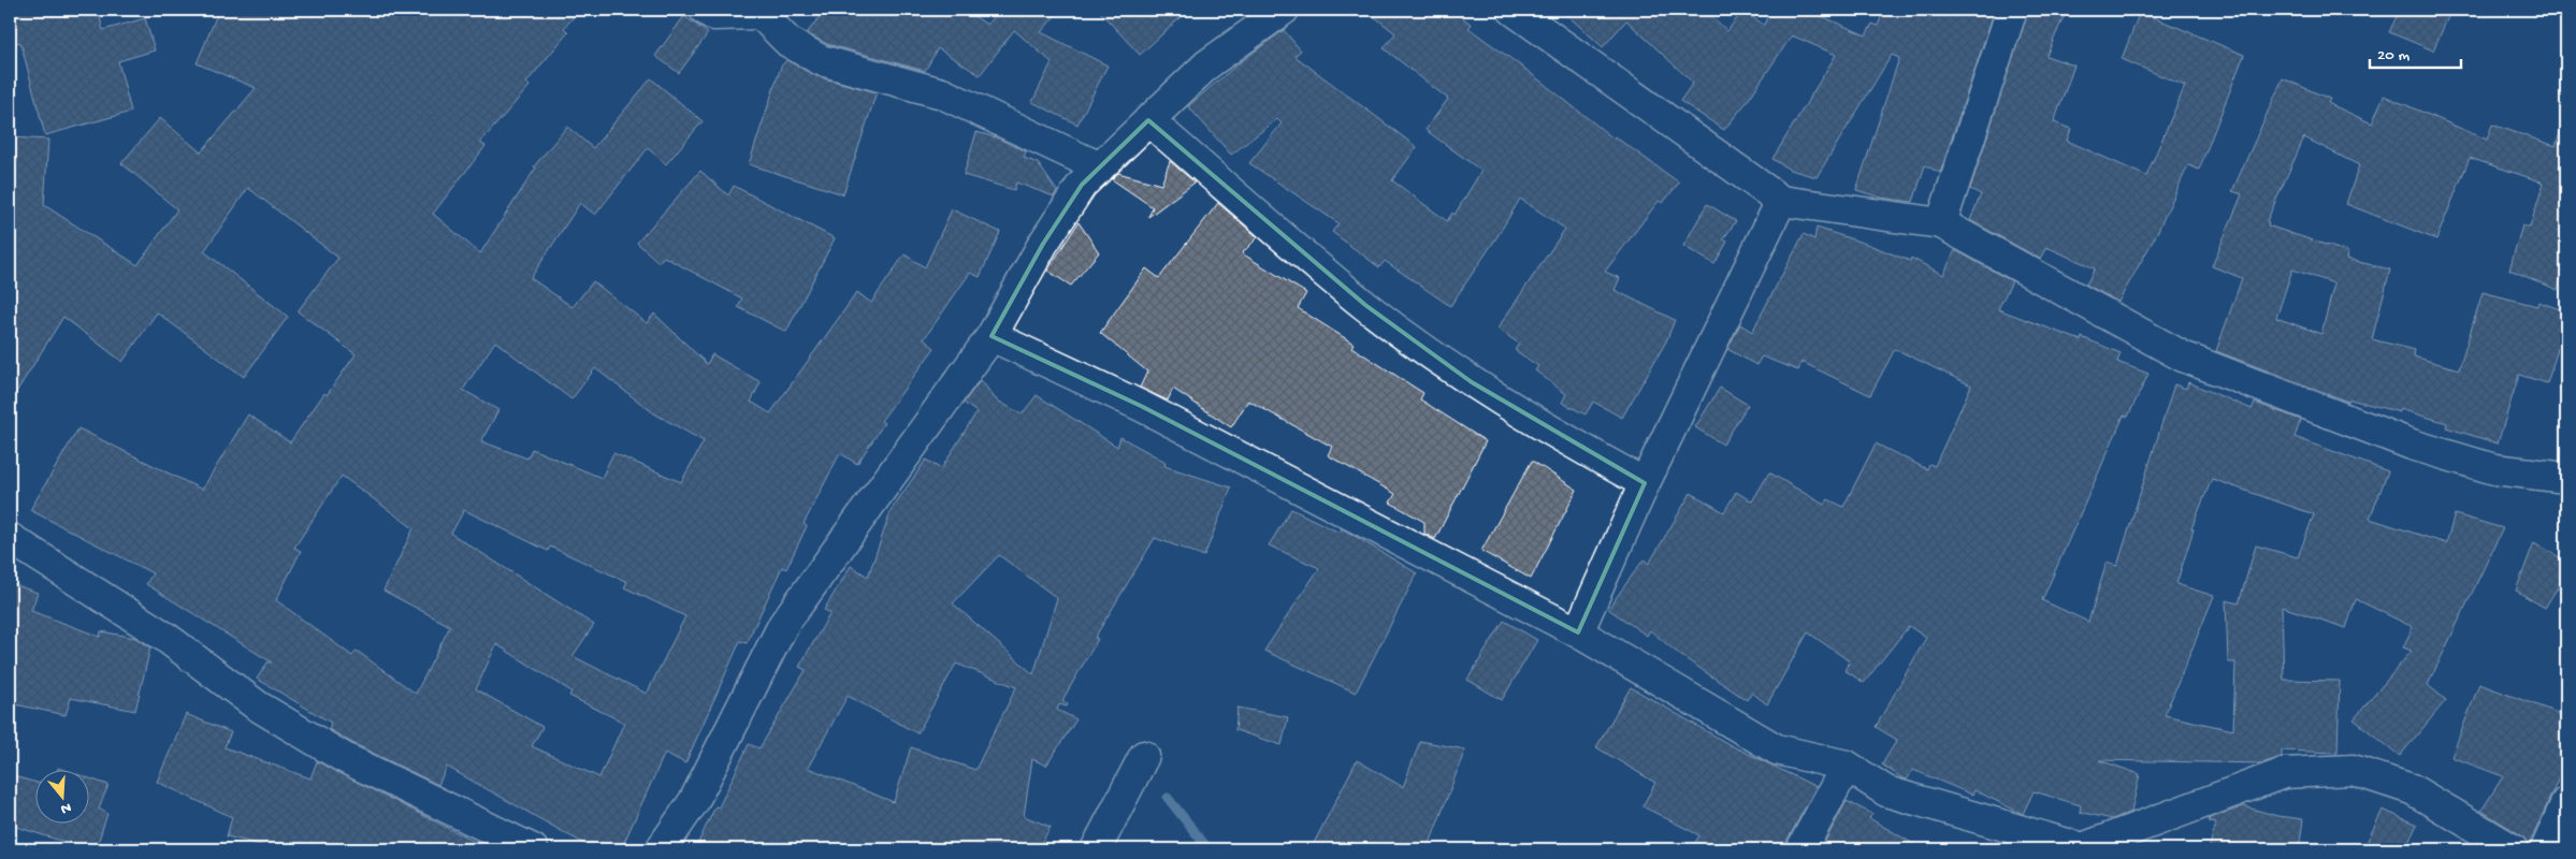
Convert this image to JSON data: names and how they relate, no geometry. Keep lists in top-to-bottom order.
{
  "scale_bar": "20 m",
  "north": "bottom"
}
